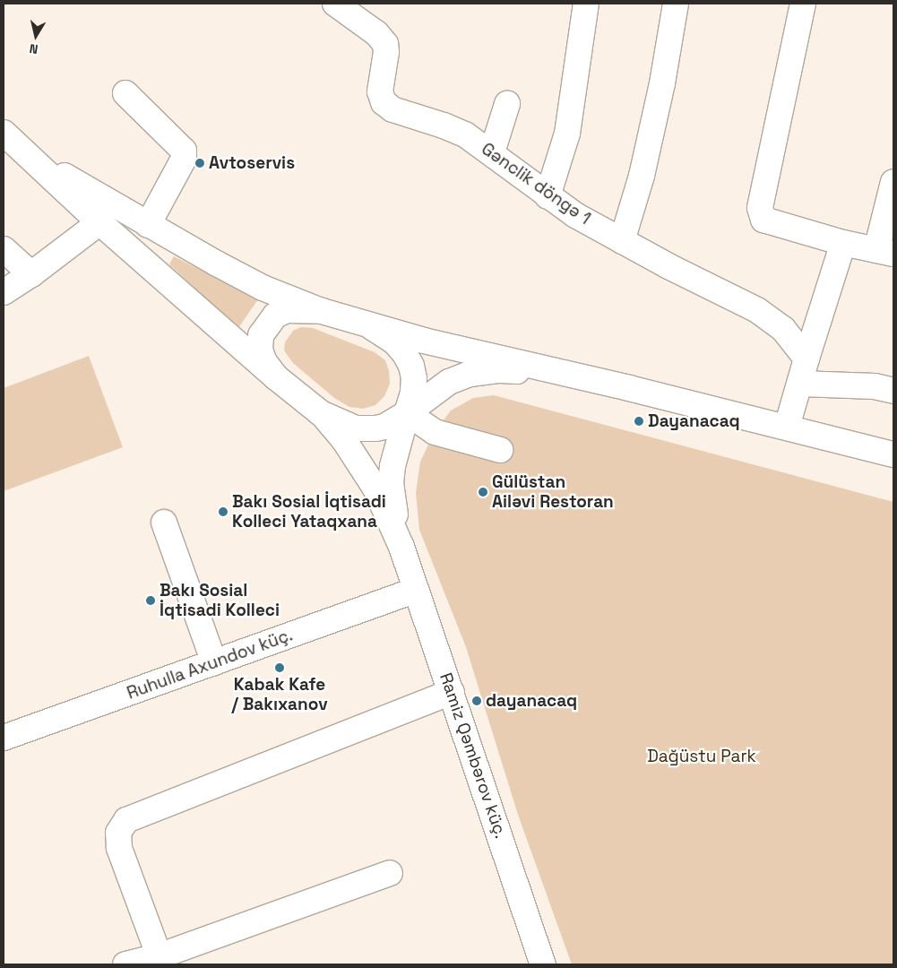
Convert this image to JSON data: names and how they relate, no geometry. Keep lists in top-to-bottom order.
{
  "streets": {
    "street": ["Gənclik döngə 1", "Ruhulla Axundov küç.", "Ramiz Qəmbərov küç."]
  },
  "crossings": [
    ["Ruhulla Axundov küç.", "Ramiz Qəmbərov küç."]
  ],
  "parks": ["Dağüstu Park"],
  "places": [
    "Avtoservis",
    "Dayanacaq",
    "Gülüstan Ailəvi Restoran",
    "Bakı Sosial İqtisadi Kolleci Yataqxana",
    "Bakı Sosial İqtisadi Kolleci",
    "Kabak Kafe / Bakıxanov",
    "dayanacaq"
  ],
  "north": "bottom"
}
